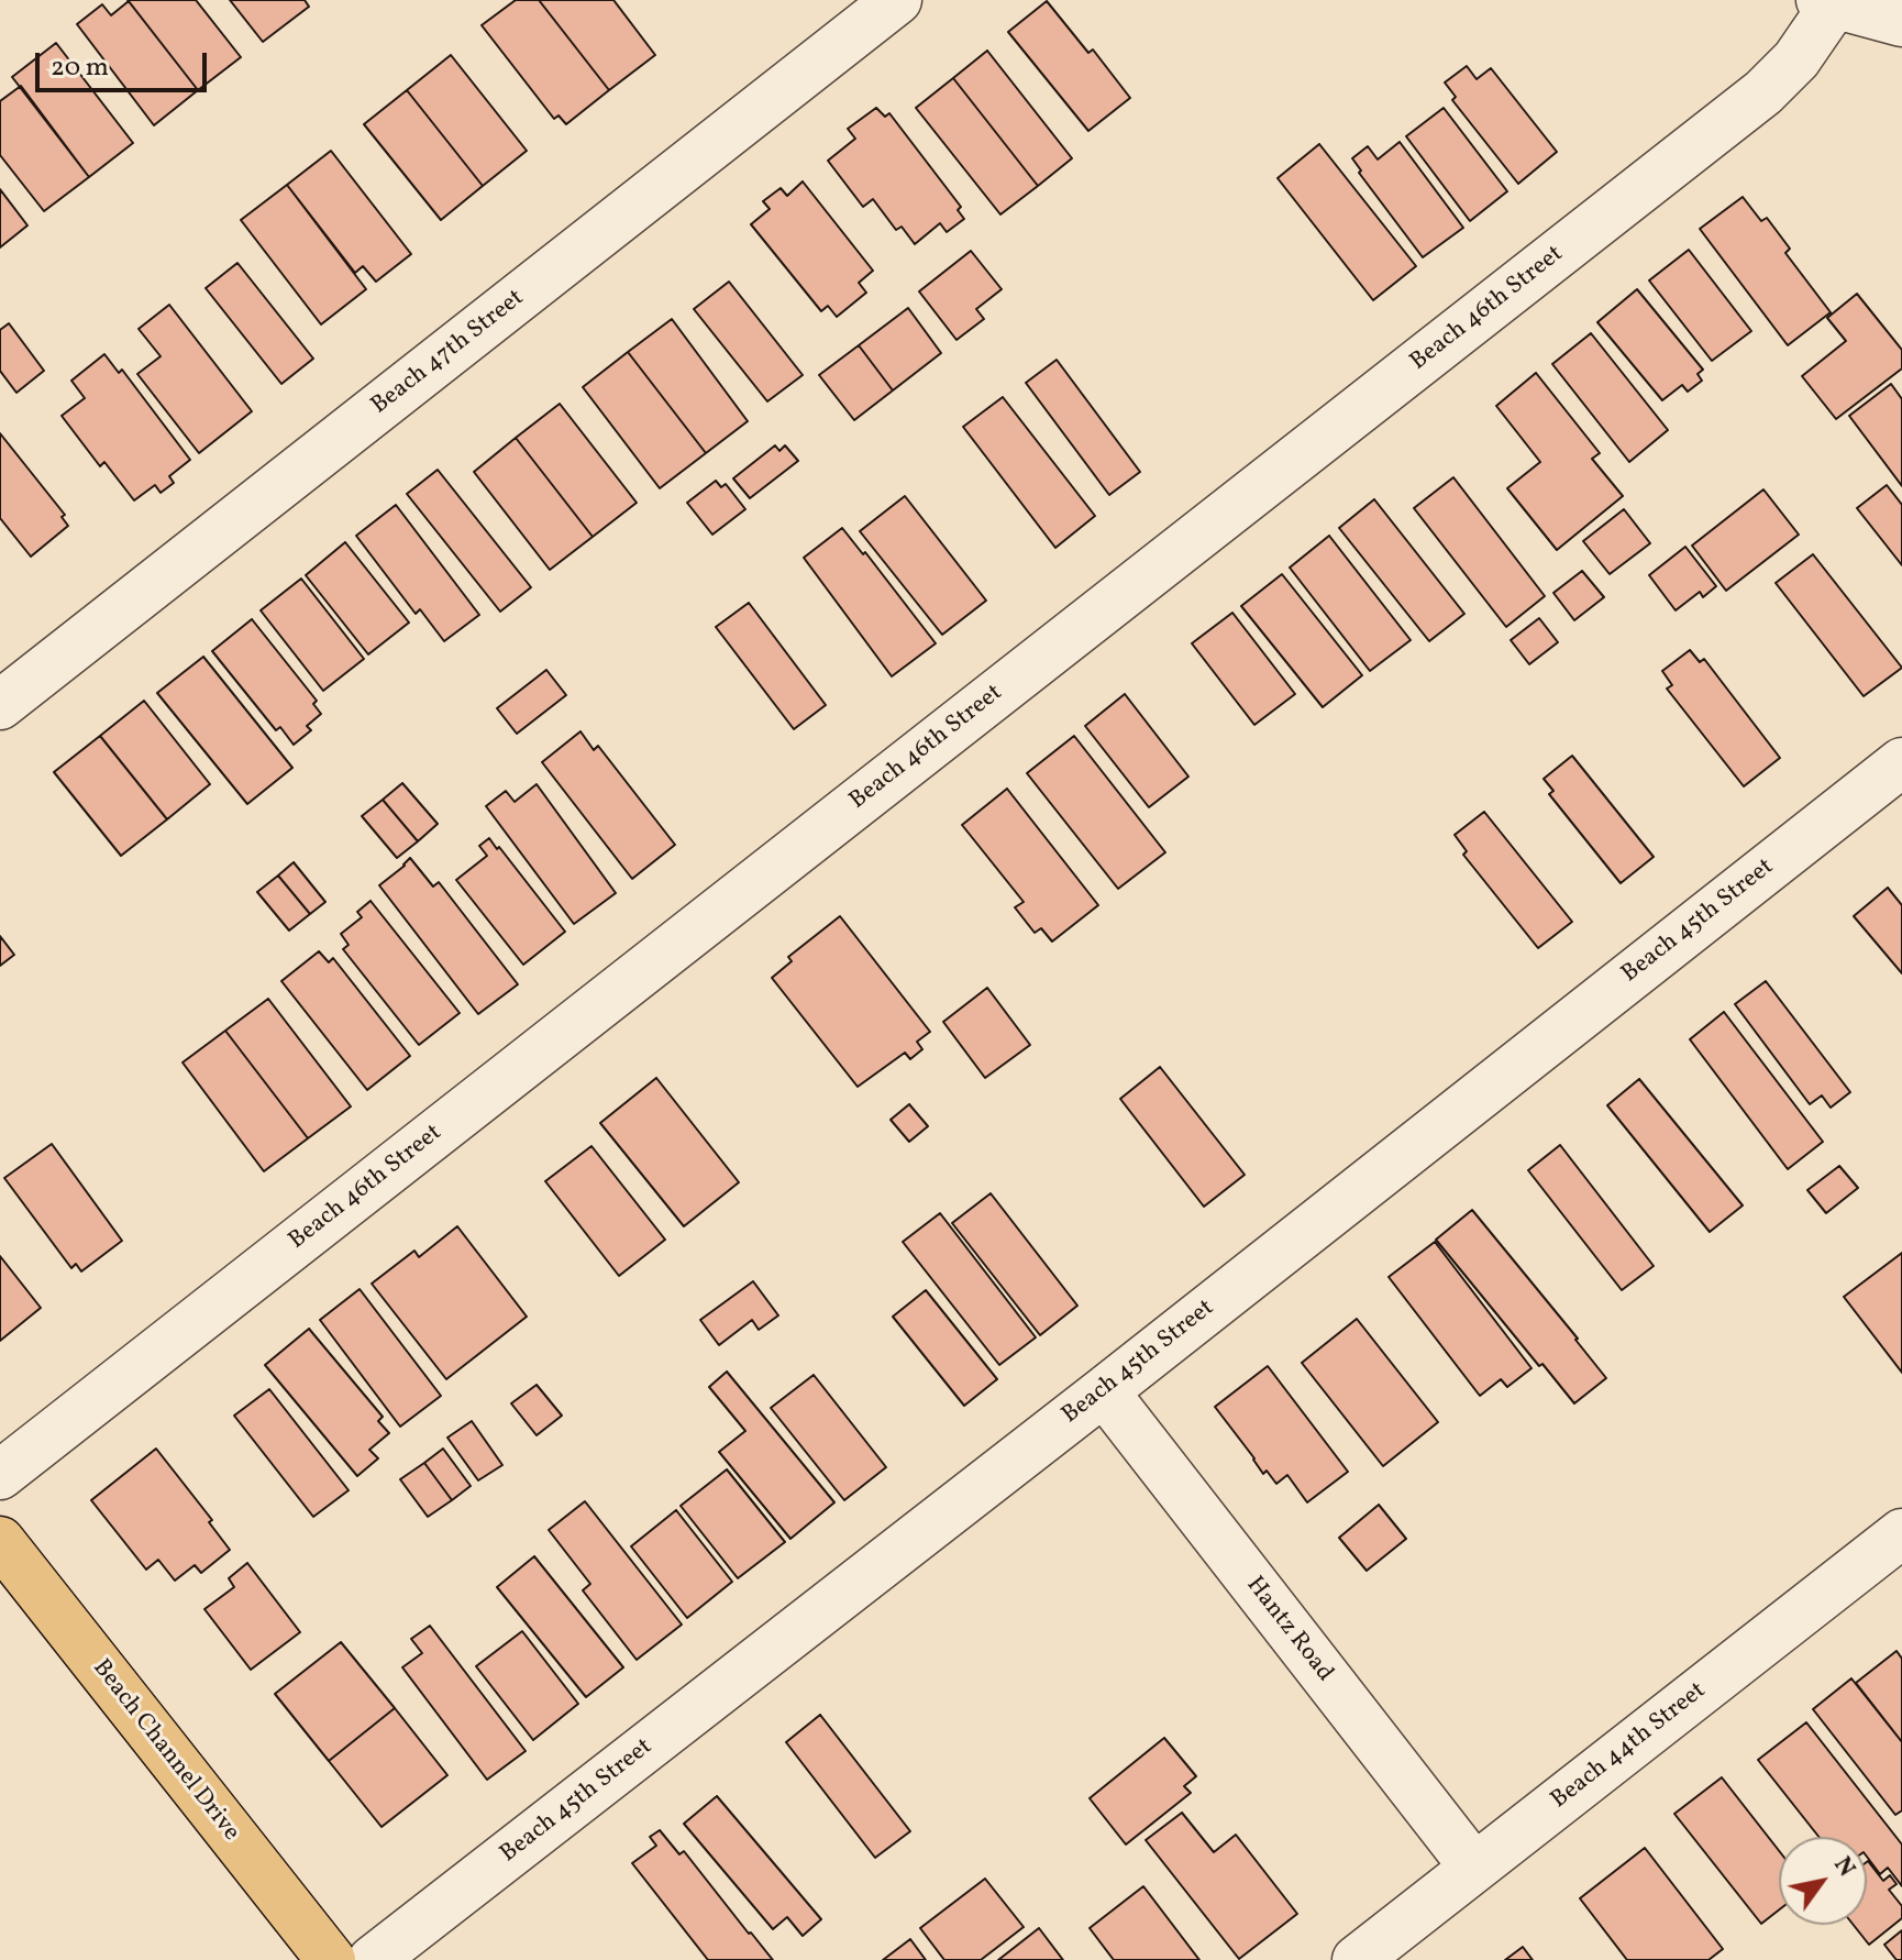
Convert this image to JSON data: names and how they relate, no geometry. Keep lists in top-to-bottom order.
{
  "streets": {
    "main road": ["Beach Channel Drive"],
    "street": [
      "Beach 46th Street",
      "Beach 47th Street",
      "Beach 45th Street",
      "Hantz Road",
      "Beach 44th Street"
    ]
  },
  "crossings": [
    ["Beach 45th Street", "Hantz Road"],
    ["Hantz Road", "Beach 44th Street"]
  ],
  "scale_bar": "20 m",
  "north": "top right"
}
